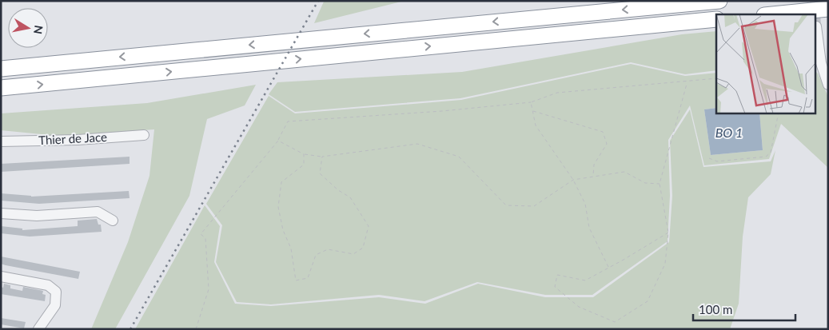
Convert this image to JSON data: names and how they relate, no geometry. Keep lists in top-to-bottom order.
{
  "streets": {
    "street": ["Thier de Jace"]
  },
  "water": ["BO 1"],
  "scale_bar": "100 m",
  "north": "right"
}
